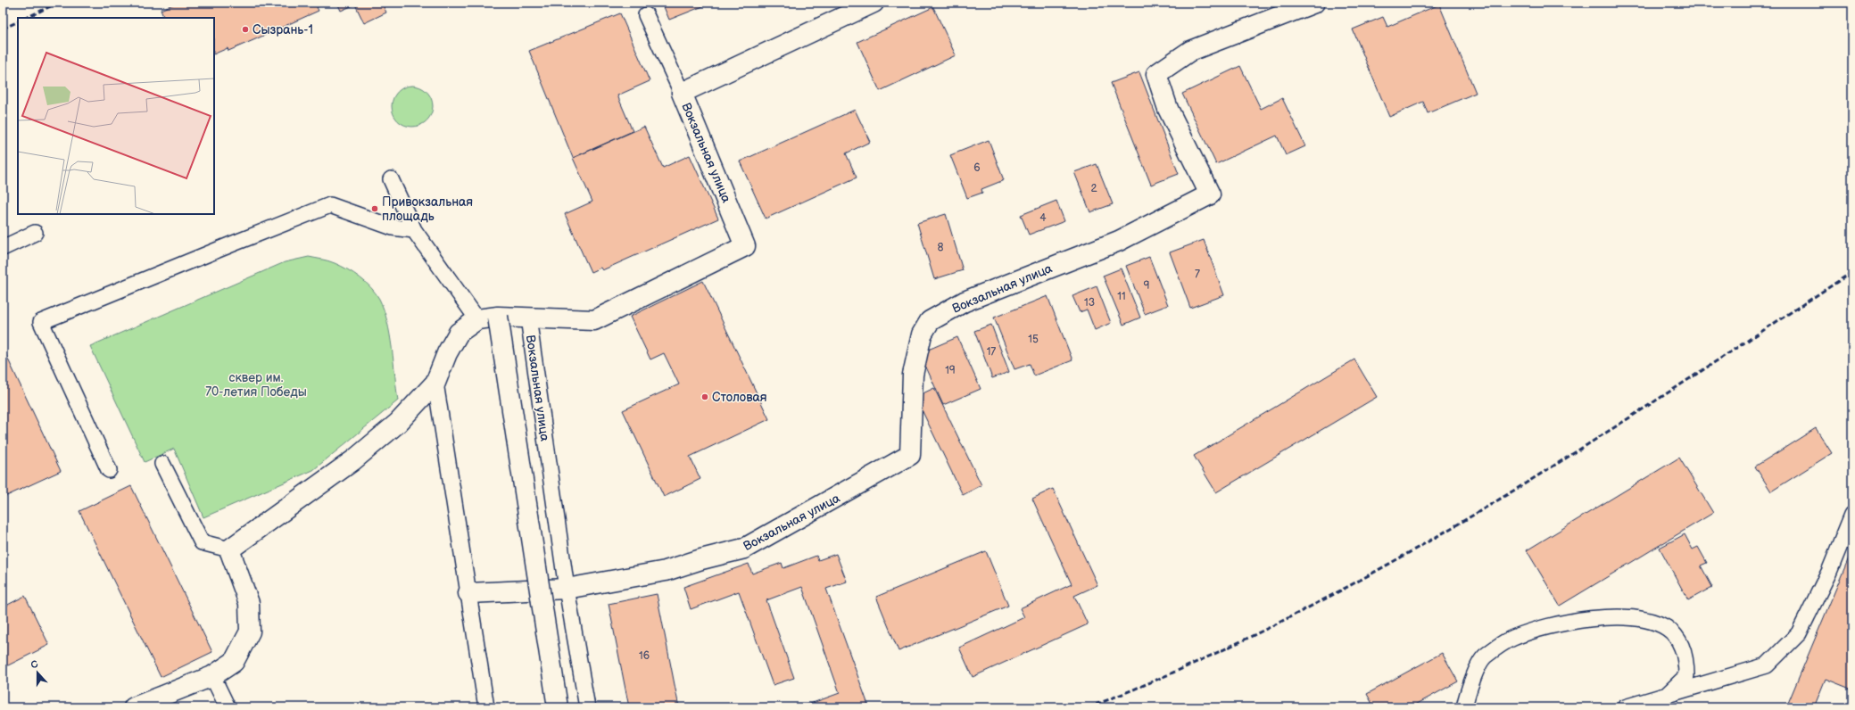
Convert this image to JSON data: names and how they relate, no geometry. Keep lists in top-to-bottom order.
{
  "streets": {
    "street": ["Вокзальная улица"]
  },
  "parks": ["сквер им. 70-летия Победы"],
  "places": ["Сызрань-1", "Привокзальная площадь", "Столовая"],
  "house_numbers": [
    "6",
    "2",
    "4",
    "8",
    "7",
    "9",
    "11",
    "13",
    "15",
    "17",
    "19",
    "16"
  ],
  "north": "top"
}
